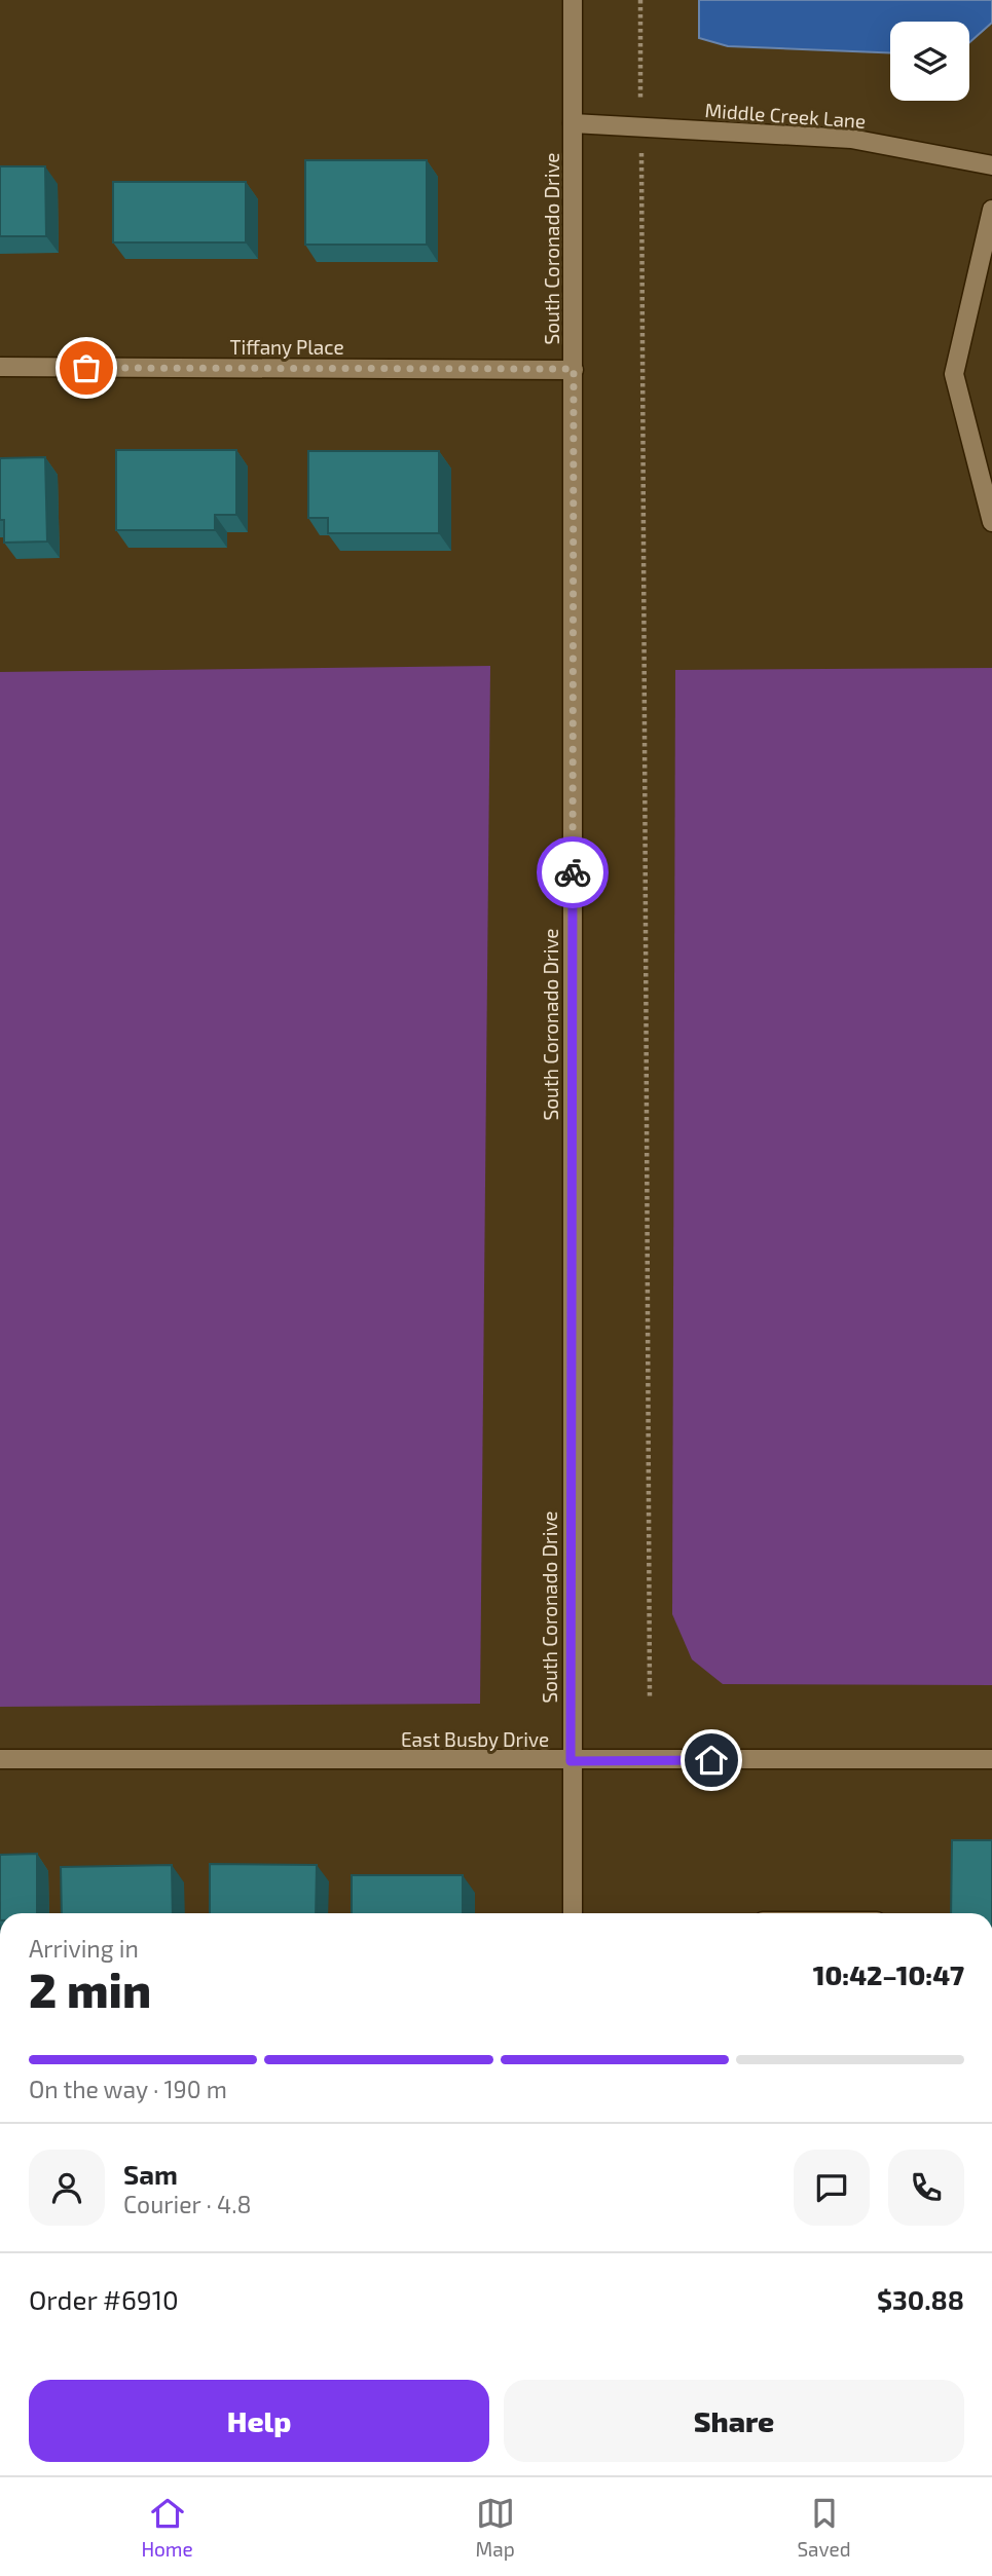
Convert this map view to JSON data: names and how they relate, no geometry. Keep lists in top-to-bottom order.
{
  "streets": {
    "street": [
      "Middle Creek Lane",
      "South Coronado Drive",
      "Tiffany Place",
      "East Busby Drive"
    ]
  },
  "crossings": [
    ["Middle Creek Lane", "South Coronado Drive"],
    ["South Coronado Drive", "Tiffany Place"],
    ["South Coronado Drive", "East Busby Drive"]
  ],
  "page": {
    "heading": ["2 min", "Arriving in", "10:42–10:47"],
    "panel": [
      "Sam",
      "Courier · 4.8",
      "Order #6910",
      "$30.88"
    ],
    "bar": "On the way · 190 m",
    "buttons": ["Help", "Share"],
    "tabs": ["Home", "Map", "Saved"]
  }
}
